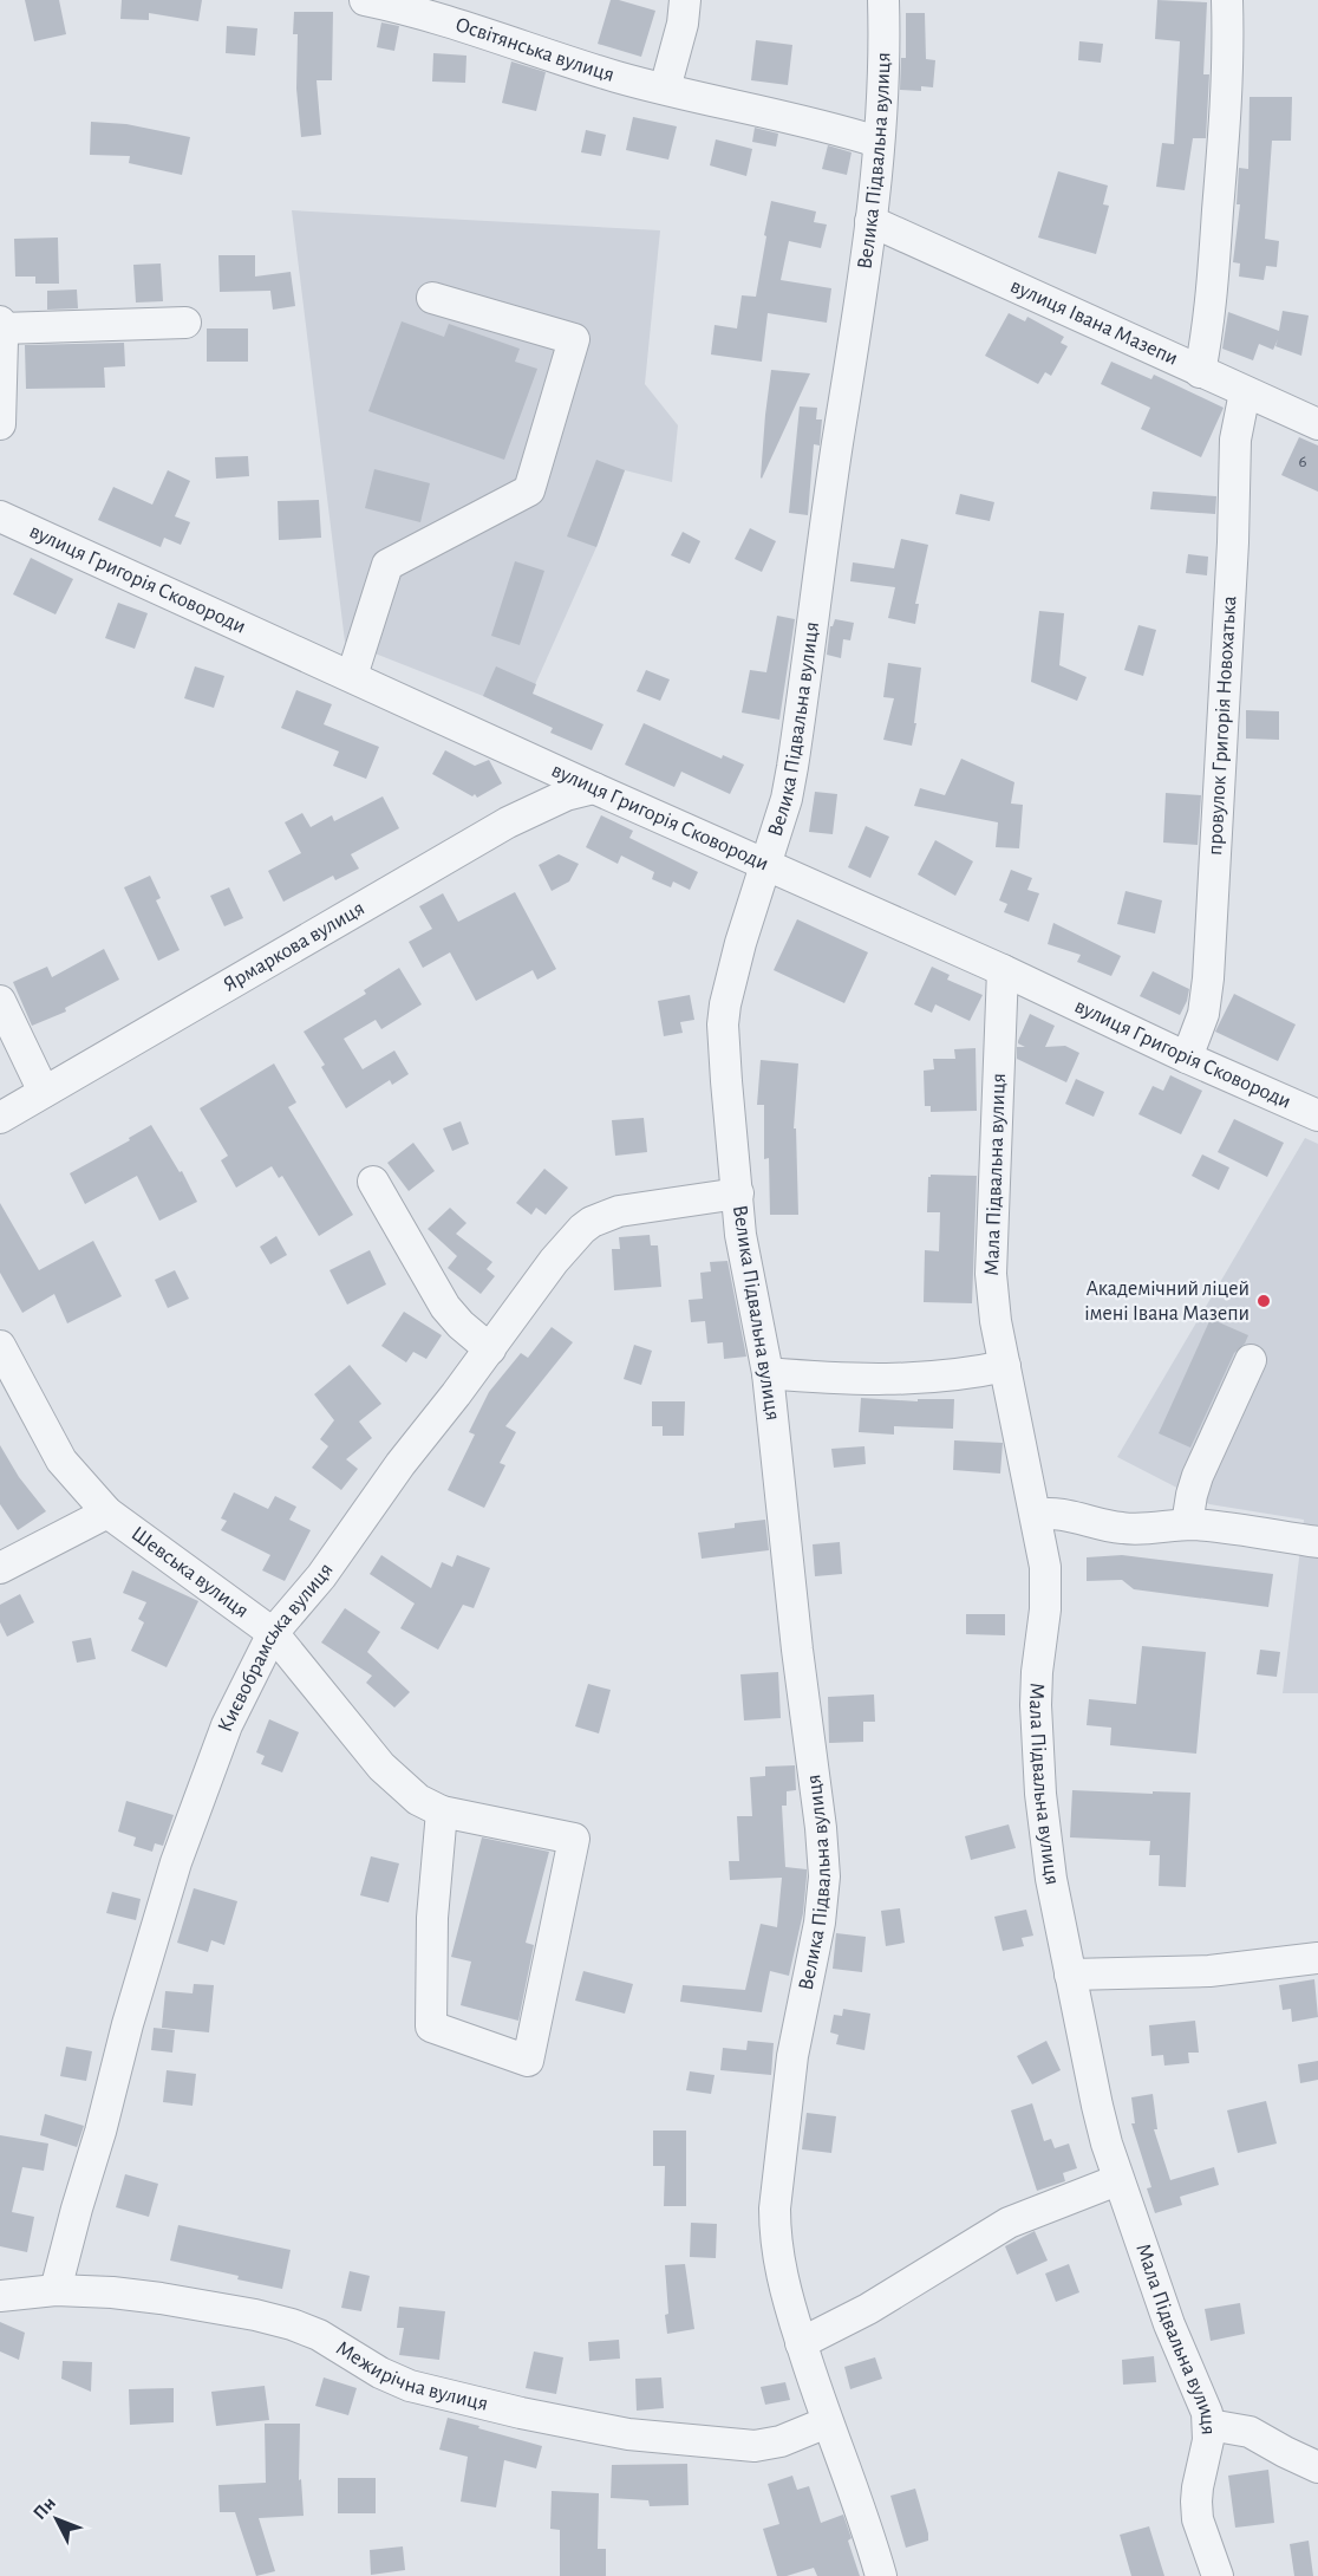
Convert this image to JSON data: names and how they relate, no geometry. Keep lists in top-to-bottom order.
{
  "streets": {
    "street": [
      "Освітянська вулиця",
      "Велика Підвальна вулиця",
      "вулиця Івана Мазепи",
      "вулиця Григорія Сковороди",
      "провулок Григорія Новохатька",
      "Ярмаркова вулиця",
      "Мала Підвальна вулиця",
      "Шевська вулиця",
      "Києвобрамська вулиця",
      "Межирічна вулиця"
    ]
  },
  "crossings": [
    ["Освітянська вулиця", "Велика Підвальна вулиця"],
    ["Велика Підвальна вулиця", "вулиця Івана Мазепи"],
    ["Велика Підвальна вулиця", "вулиця Григорія Сковороди"],
    ["Велика Підвальна вулиця", "Києвобрамська вулиця"],
    ["Велика Підвальна вулиця", "Межирічна вулиця"],
    ["вулиця Івана Мазепи", "провулок Григорія Новохатька"],
    ["вулиця Григорія Сковороди", "провулок Григорія Новохатька"],
    ["вулиця Григорія Сковороди", "Ярмаркова вулиця"],
    ["вулиця Григорія Сковороди", "Мала Підвальна вулиця"],
    ["Шевська вулиця", "Києвобрамська вулиця"],
    ["Києвобрамська вулиця", "Межирічна вулиця"]
  ],
  "places": ["Академічний ліцей імені Івана Мазепи"],
  "house_numbers": ["6"],
  "north": "top left"
}
